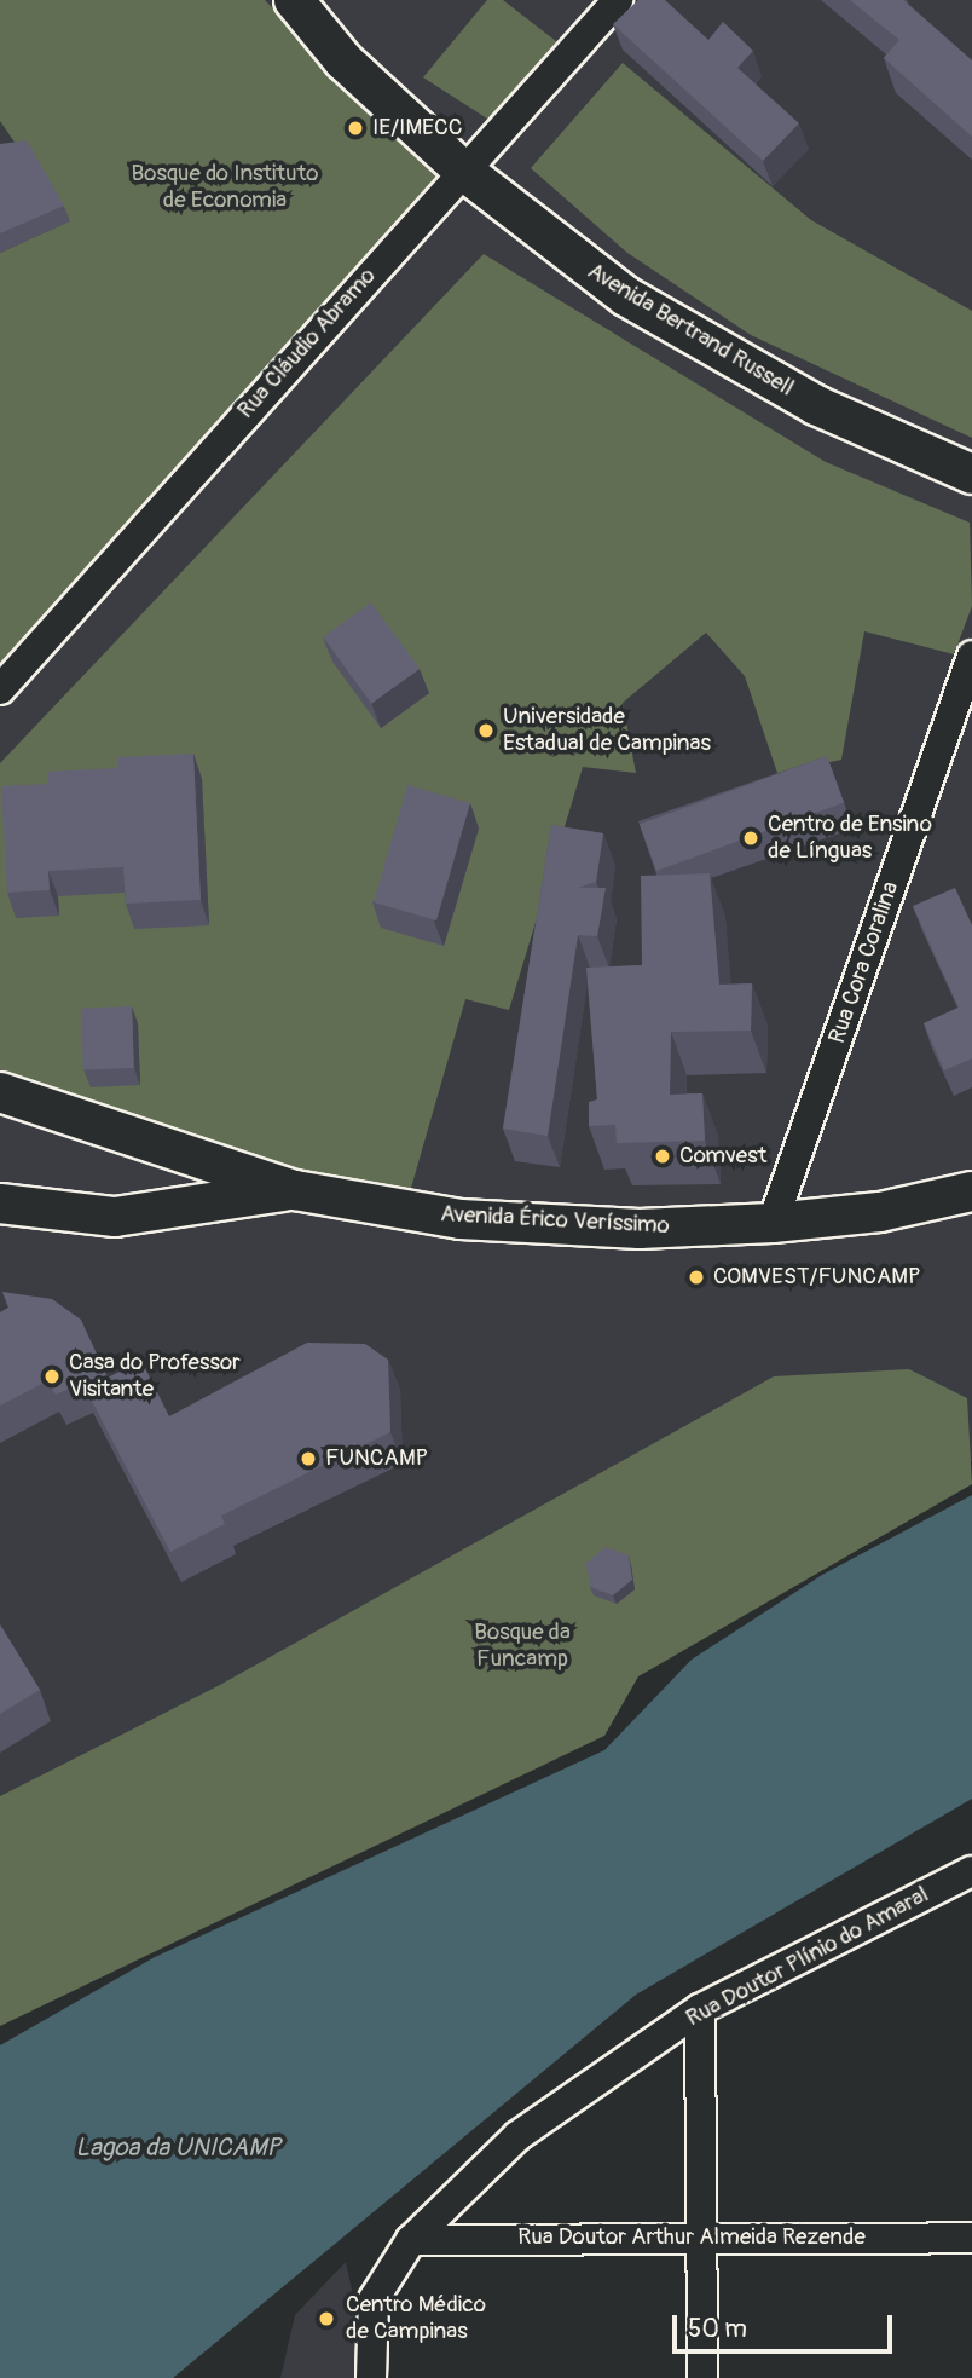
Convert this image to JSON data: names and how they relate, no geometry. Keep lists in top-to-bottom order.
{
  "streets": {
    "street": [
      "Avenida Bertrand Russell",
      "Rua Cláudio Abramo",
      "Rua Cora Coralina",
      "Avenida Érico Veríssimo",
      "Rua Doutor Plínio do Amaral",
      "Rua Doutor Arthur Almeida Rezende"
    ]
  },
  "crossings": [
    ["Avenida Bertrand Russell", "Rua Cláudio Abramo"],
    ["Rua Cora Coralina", "Avenida Érico Veríssimo"],
    ["Rua Doutor Plínio do Amaral", "Rua Doutor Arthur Almeida Rezende"]
  ],
  "water": ["Lagoa da UNICAMP"],
  "parks": ["Bosque do Instituto de Economia", "Bosque da Funcamp"],
  "places": [
    "IE/IMECC",
    "Universidade Estadual de Campinas",
    "Centro de Ensino de Línguas",
    "Comvest",
    "COMVEST/FUNCAMP",
    "Casa do Professor Visitante",
    "FUNCAMP",
    "Centro Médico de Campinas"
  ],
  "scale_bar": "50 m"
}
